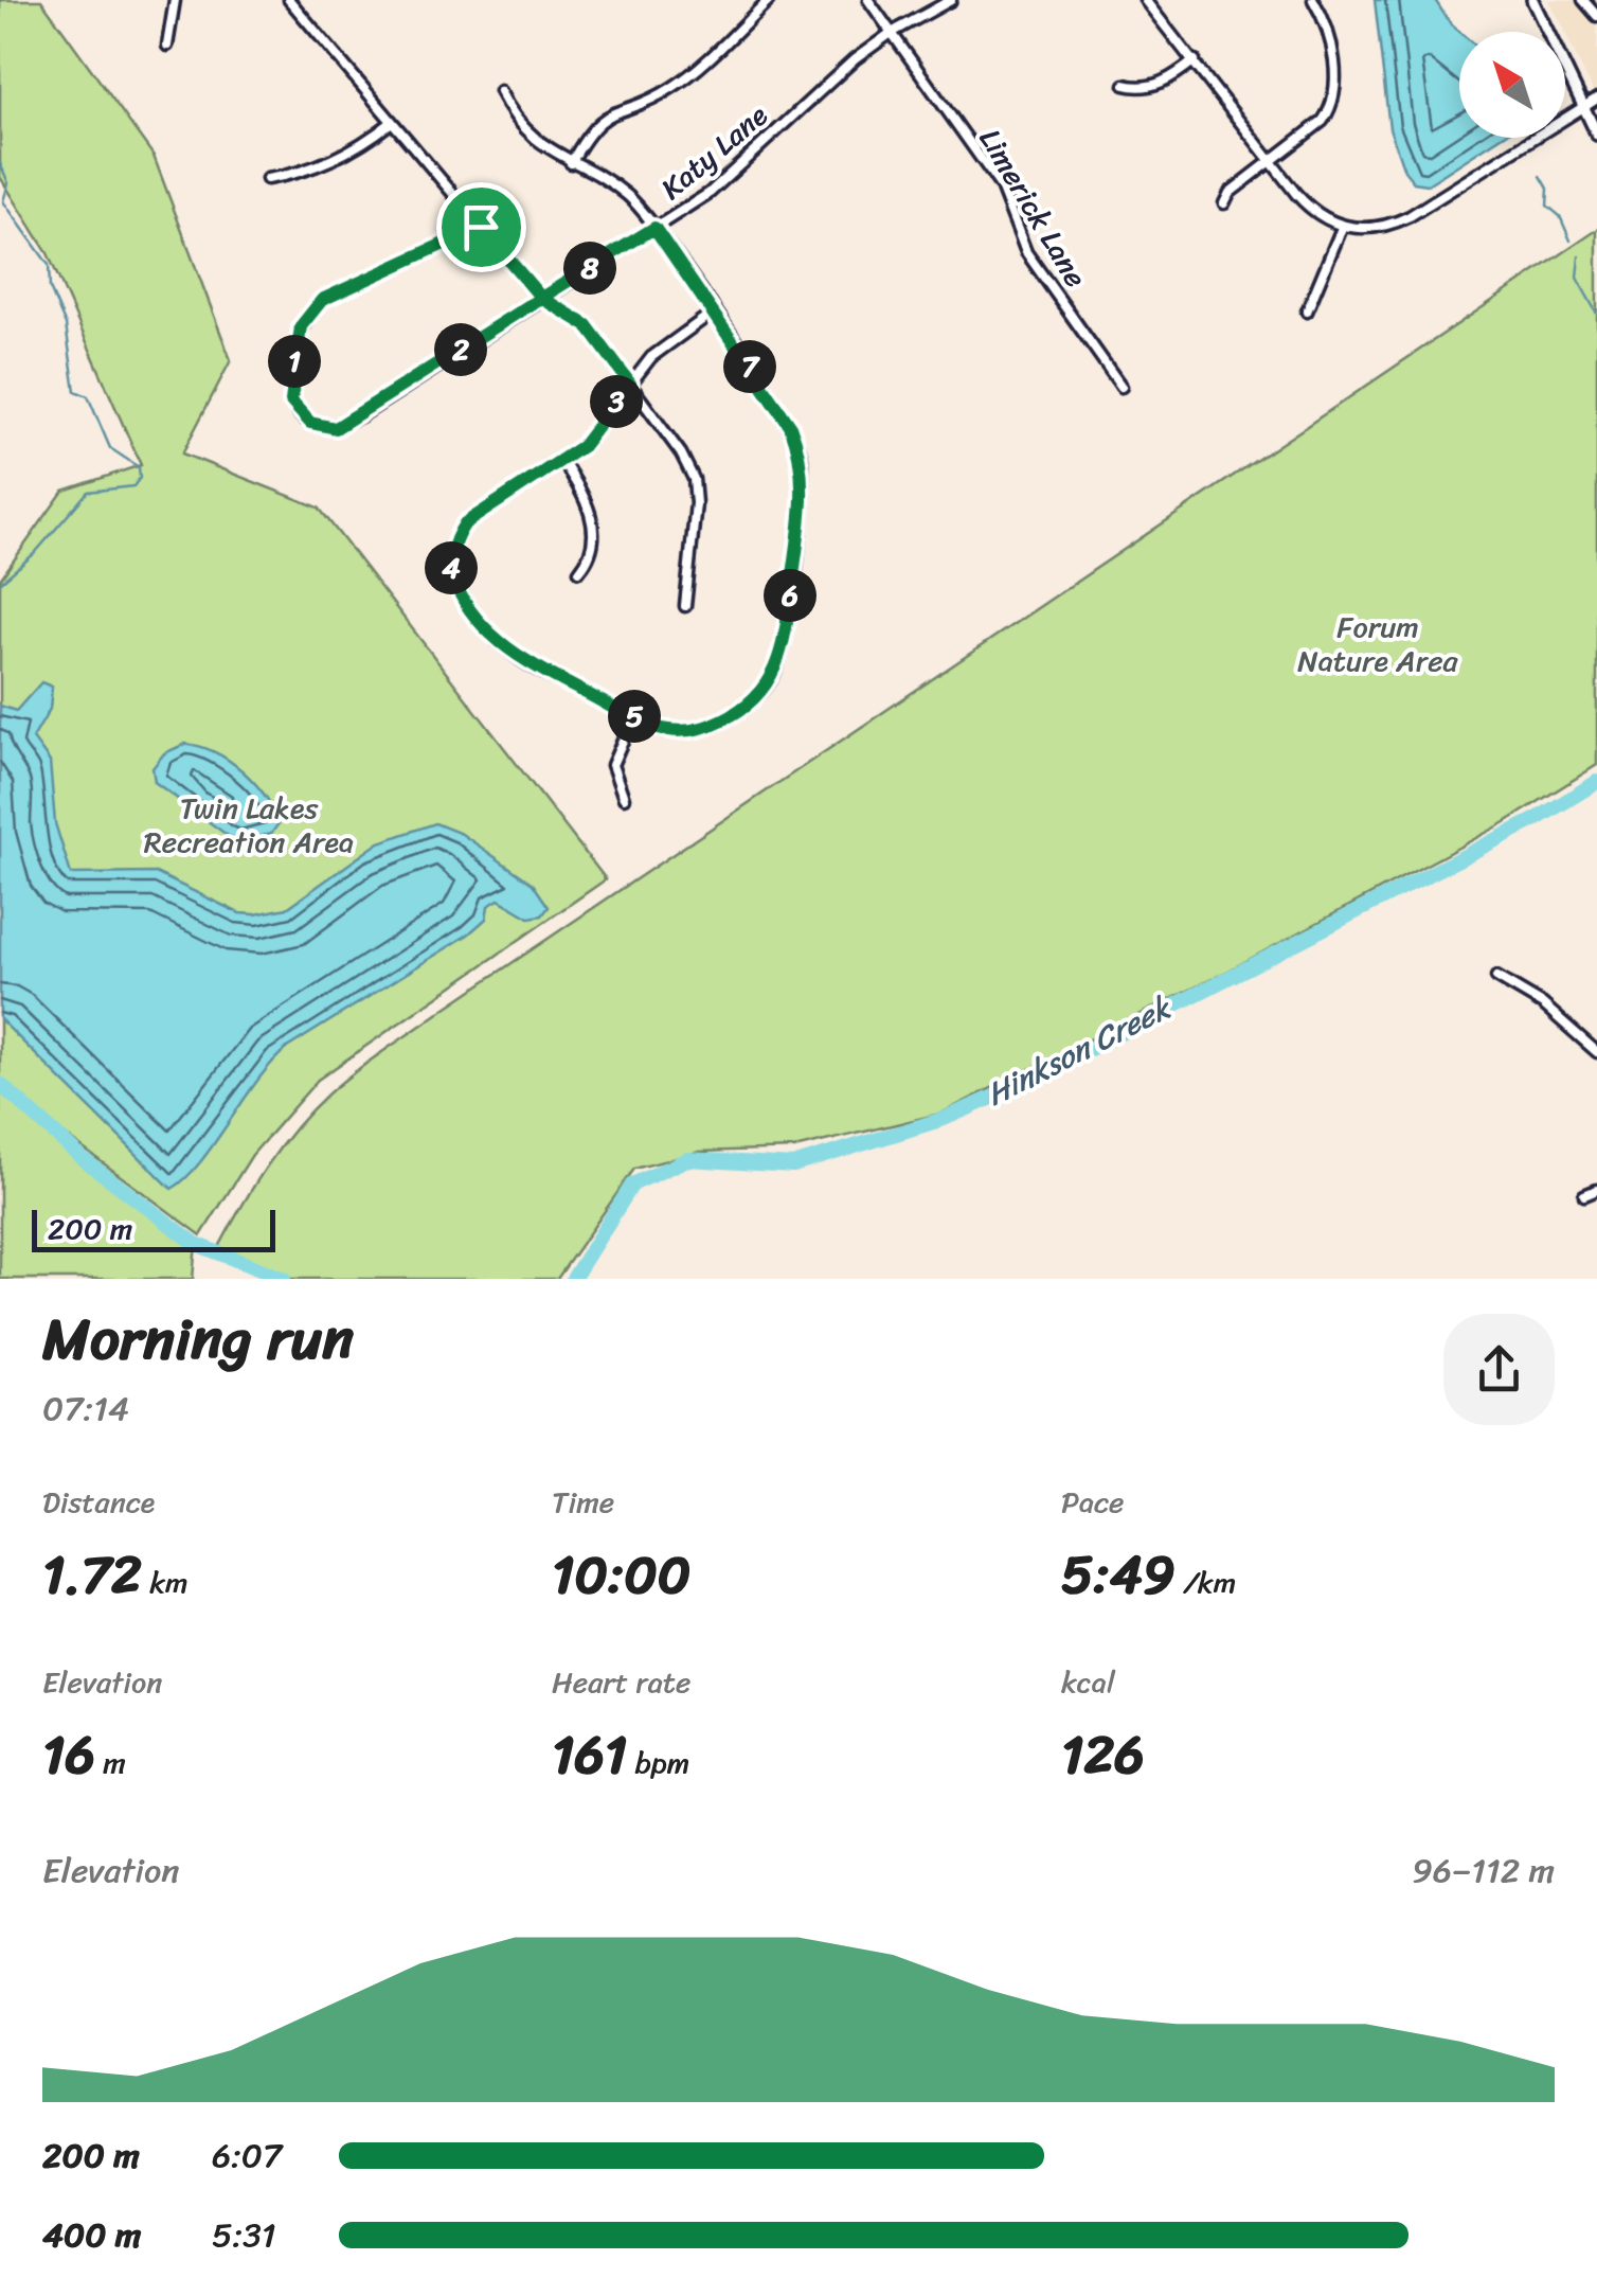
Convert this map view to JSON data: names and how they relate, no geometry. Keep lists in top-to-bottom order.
{
  "streets": {
    "street": ["Katy Lane", "Limerick Lane"]
  },
  "crossings": [
    ["Katy Lane", "Limerick Lane"]
  ],
  "water": ["Hinkson Creek"],
  "parks": ["Forum Nature Area", "Twin Lakes Recreation Area"],
  "scale_bar": "200 m",
  "north": "top left",
  "page": {
    "pins": [
      "8",
      "2",
      "1",
      "7",
      "3",
      "4",
      "6",
      "5"
    ],
    "scale": "200 m",
    "heading": ["Morning run", "07:14"],
    "stats": [
      ["Distance", "1.72 km"],
      ["Time", "10:00"],
      ["Pace", "5:49 /km"],
      ["Elevation", "16 m"],
      ["Heart rate", "161 bpm"],
      ["kcal", "126"]
    ],
    "chart": ["Elevation", "96–112 m"],
    "list": [
      {
        "name": "200 m",
        "note": "6:07"
      },
      {
        "name": "400 m",
        "note": "5:31"
      }
    ]
  }
}
